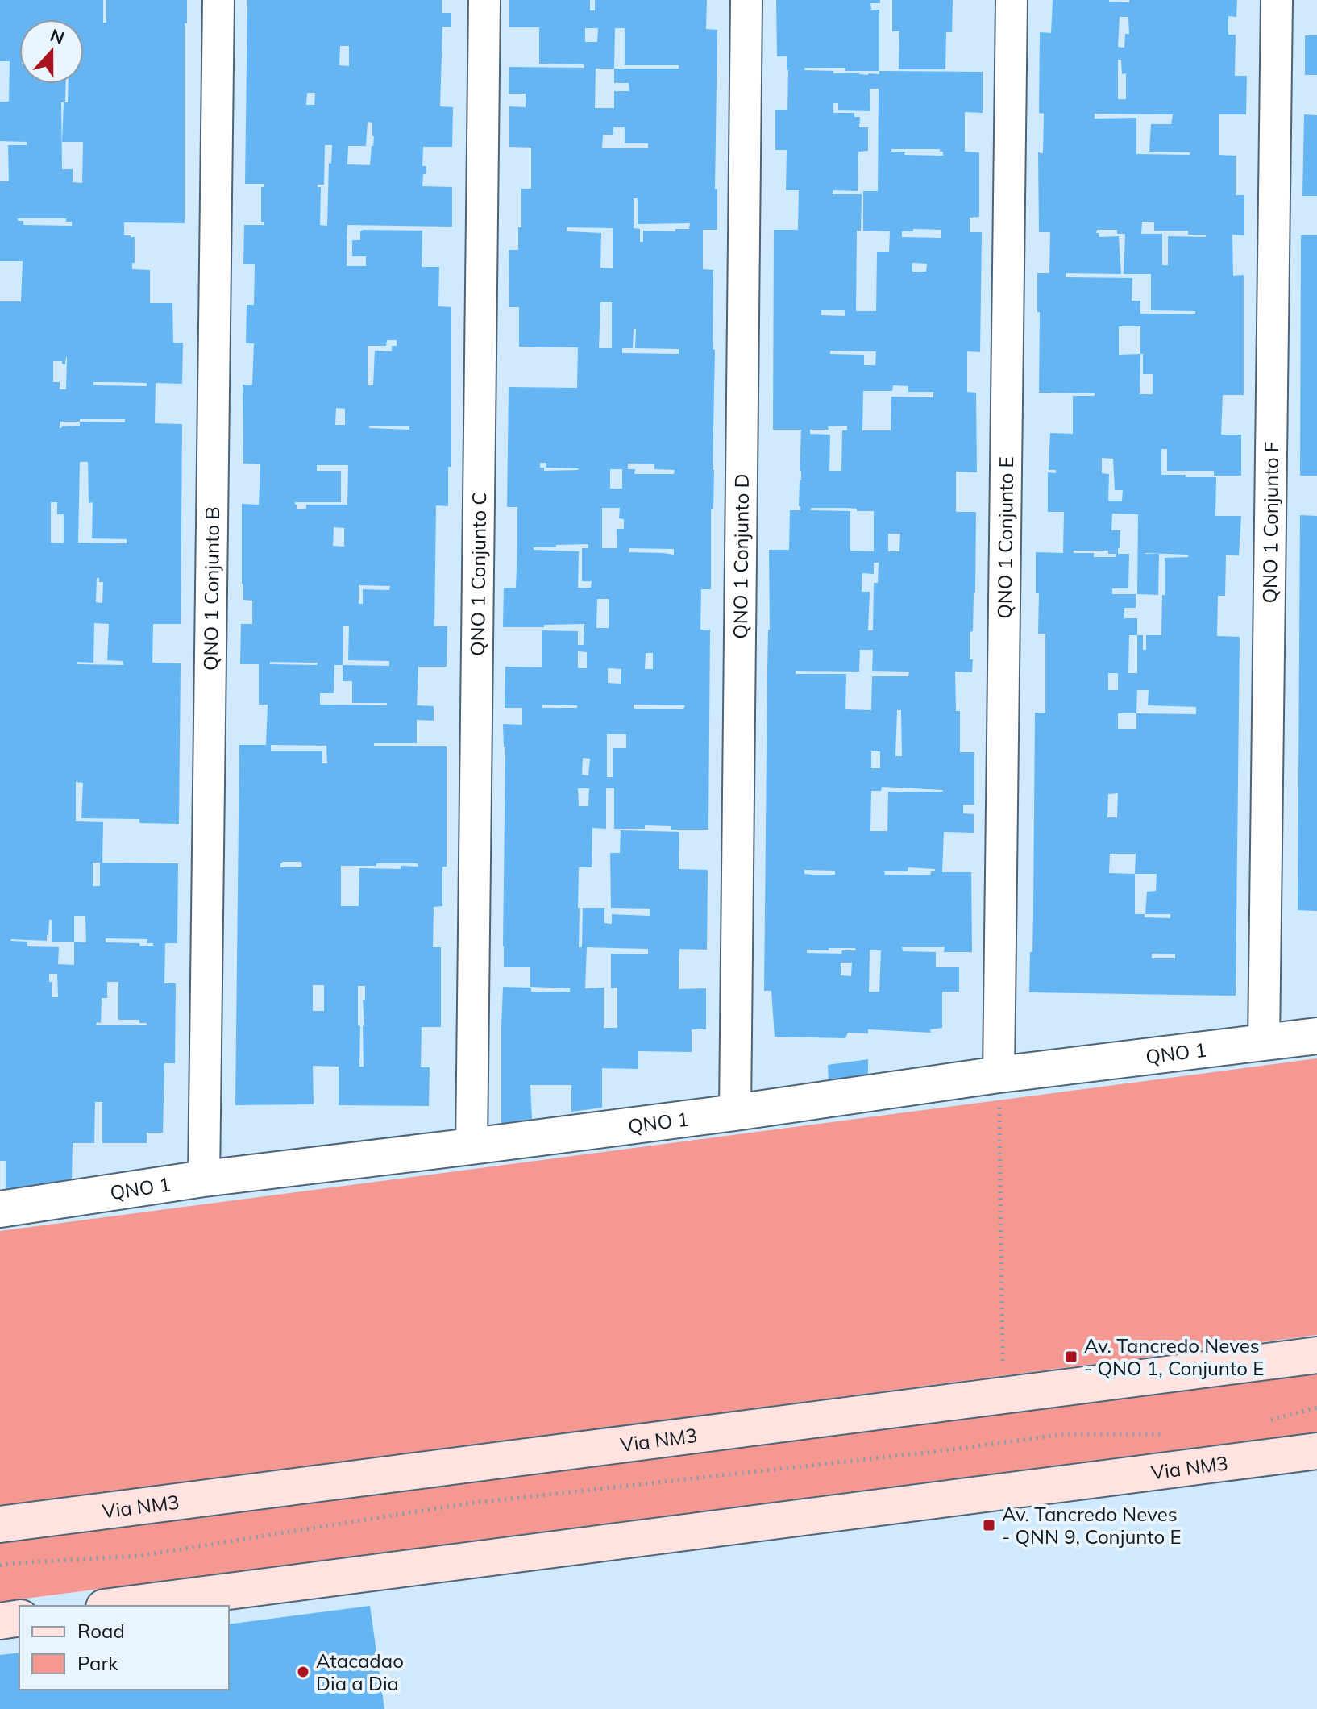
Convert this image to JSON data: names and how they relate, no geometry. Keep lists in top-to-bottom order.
{
  "streets": {
    "main road": ["Via NM3"],
    "street": [
      "QNO 1 Conjunto F",
      "QNO 1 Conjunto E",
      "QNO 1 Conjunto D",
      "QNO 1 Conjunto C",
      "QNO 1 Conjunto B",
      "QNO 1"
    ]
  },
  "crossings": [
    ["QNO 1 Conjunto F", "QNO 1"],
    ["QNO 1 Conjunto E", "QNO 1"],
    ["QNO 1 Conjunto D", "QNO 1"],
    ["QNO 1 Conjunto C", "QNO 1"],
    ["QNO 1 Conjunto B", "QNO 1"]
  ],
  "places": {
    "transit": ["Av. Tancredo Neves - QNO 1, Conjunto E", "Av. Tancredo Neves - QNN 9, Conjunto E"],
    "other": ["Atacadao Dia a Dia"]
  },
  "legend": ["Road", "Park"],
  "north": "top"
}
